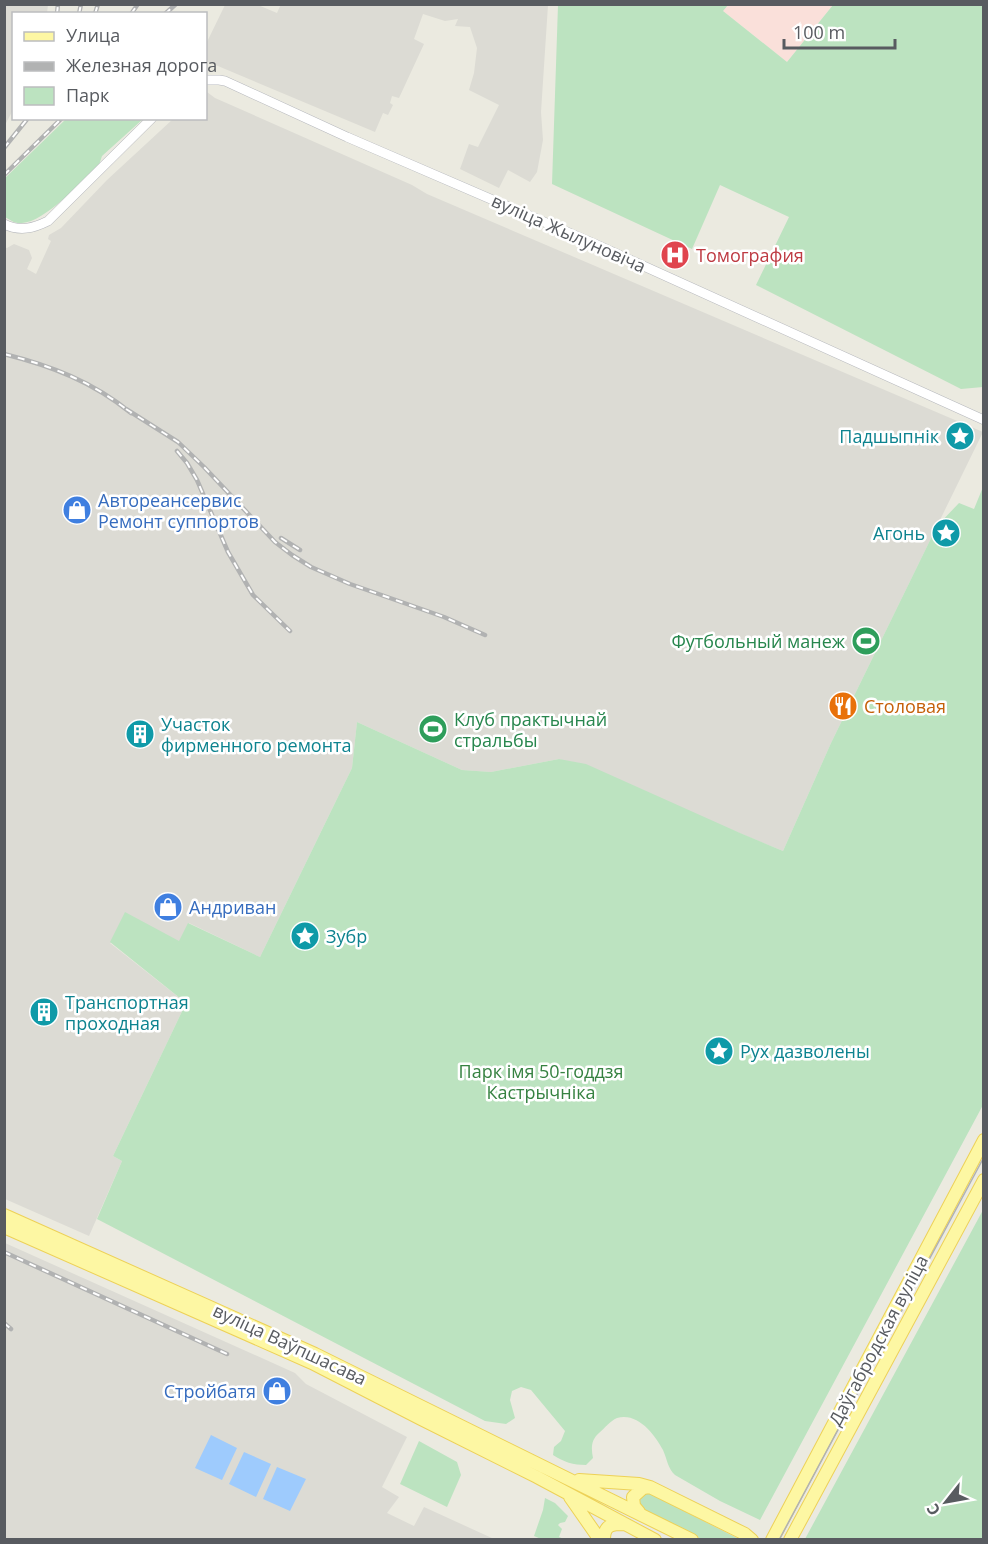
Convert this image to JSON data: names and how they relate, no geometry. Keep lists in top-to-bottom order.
{
  "streets": {
    "main road": ["Даўгабродская вуліца", "вуліца Ваўпшасава"],
    "street": ["вуліца Жылуновіча"]
  },
  "parks": ["Парк імя 50-годдзя Кастрычніка"],
  "places": {
    "hospital": ["Томография"],
    "place": [
      "Падшыпнік",
      "Агонь",
      "Зубр",
      "Рух дазволены"
    ],
    "shop": ["Автореансервис Ремонт суппортов", "Андриван", "Стройбатя"],
    "sports": ["Футбольный манеж", "Клуб практычнай стральбы"],
    "restaurant": ["Столовая"],
    "building": ["Участок фирменного ремонта", "Транспортная проходная"]
  },
  "legend": ["Улица", "Железная дорога", "Парк"],
  "scale_bar": "100 m",
  "north": "bottom left"
}
